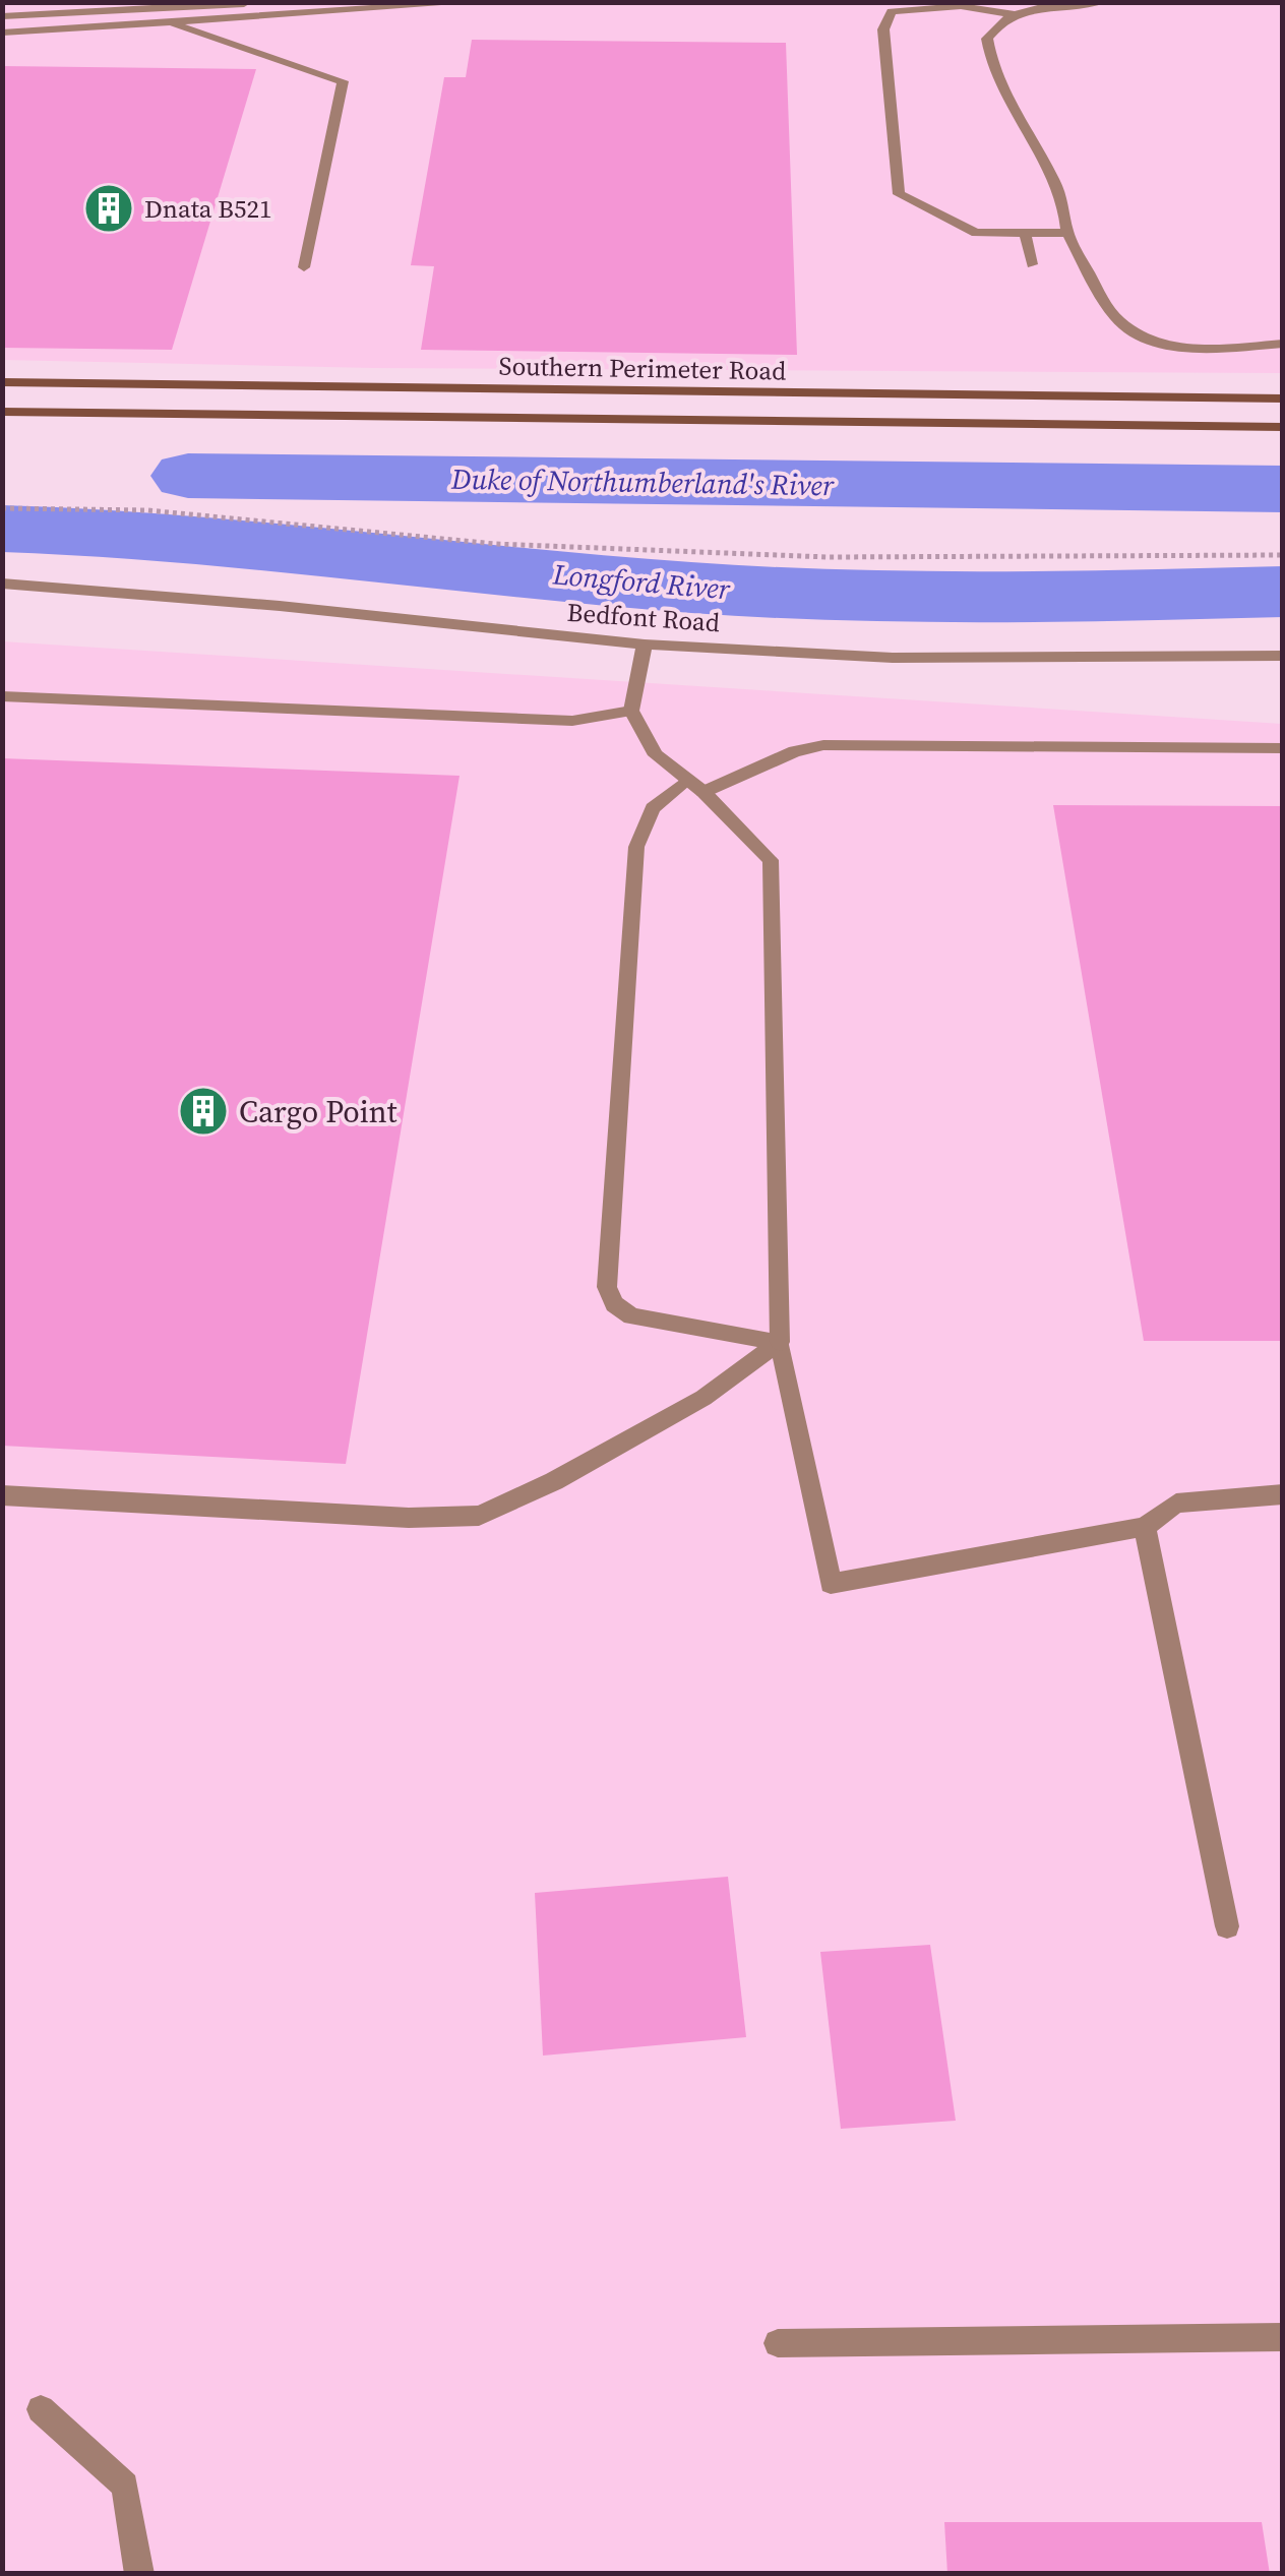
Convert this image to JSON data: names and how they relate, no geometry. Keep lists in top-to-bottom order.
{
  "streets": {
    "street": ["Southern Perimeter Road", "Bedfont Road"]
  },
  "water": ["Duke of Northumberland's River", "Longford River"],
  "places": {
    "building": ["Dnata B521", "Cargo Point"]
  }
}
